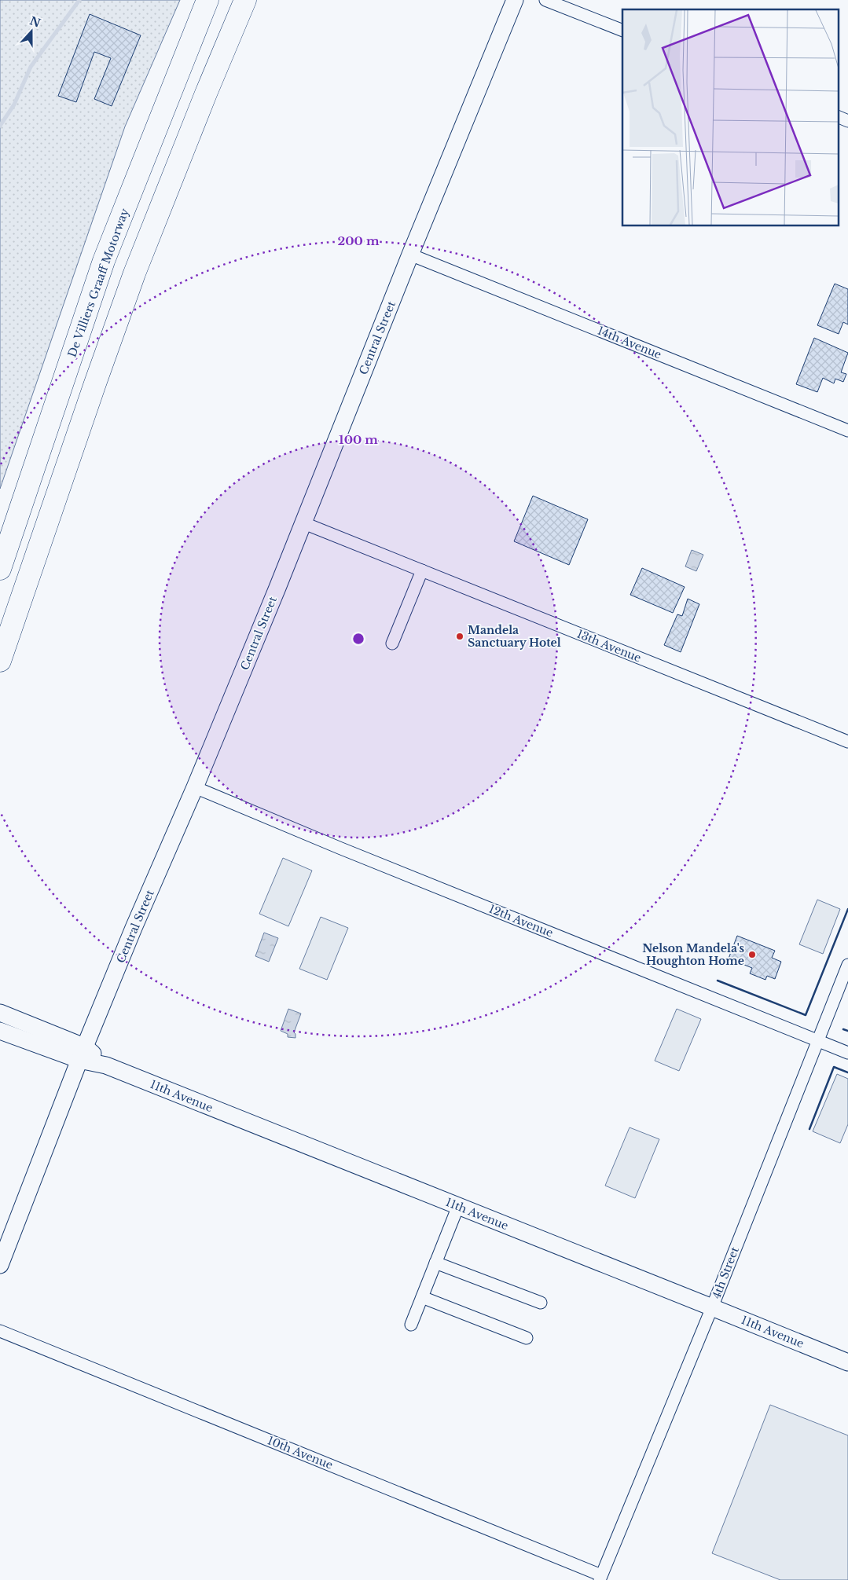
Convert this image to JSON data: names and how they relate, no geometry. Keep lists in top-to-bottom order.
{
  "streets": {
    "highway": ["De Villiers Graaff Motorway"],
    "main road": ["Central Street", "11th Avenue"],
    "street": [
      "14th Avenue",
      "13th Avenue",
      "12th Avenue",
      "4th Street",
      "10th Avenue"
    ]
  },
  "crossings": [
    ["Central Street", "14th Avenue"],
    ["Central Street", "13th Avenue"],
    ["Central Street", "12th Avenue"],
    ["Central Street", "11th Avenue"],
    ["12th Avenue", "4th Street"],
    ["11th Avenue", "4th Street"],
    ["4th Street", "10th Avenue"]
  ],
  "places": ["Mandela Sanctuary Hotel", "Nelson Mandela's Houghton Home"],
  "north": "top",
  "rings": ["200 m", "100 m"]
}
